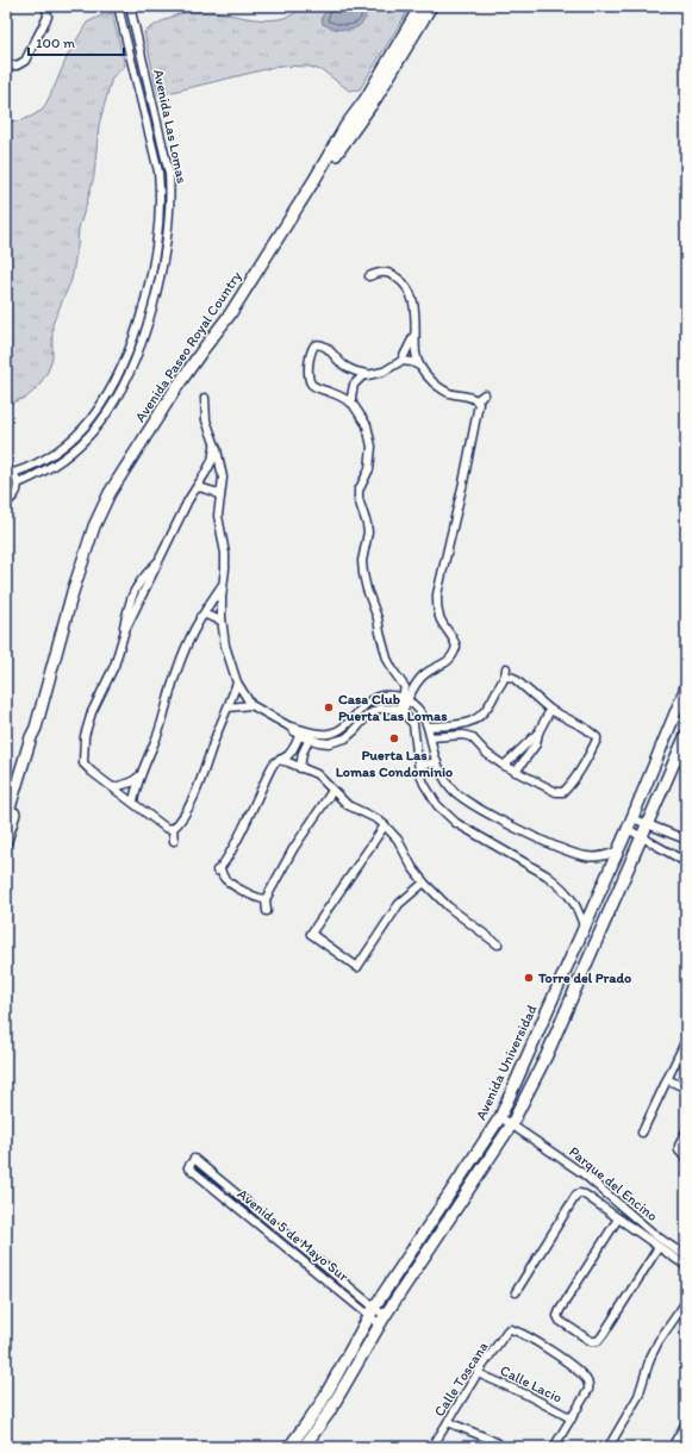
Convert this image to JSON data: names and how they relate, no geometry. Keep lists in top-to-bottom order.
{
  "streets": {
    "main road": ["Avenida Paseo Royal Country", "Avenida Universidad"],
    "street": [
      "Avenida Las Lomas",
      "Parque del Encino",
      "Avenida 5 de Mayo Sur",
      "Calle Toscana",
      "Calle Lacio"
    ]
  },
  "crossings": [
    ["Avenida Universidad", "Parque del Encino"],
    ["Avenida Universidad", "Avenida 5 de Mayo Sur"],
    ["Calle Toscana", "Calle Lacio"]
  ],
  "places": ["Casa Club Puerta Las Lomas", "Puerta Las Lomas Condominio", "Torre del Prado"],
  "scale_bar": "100 m"
}
